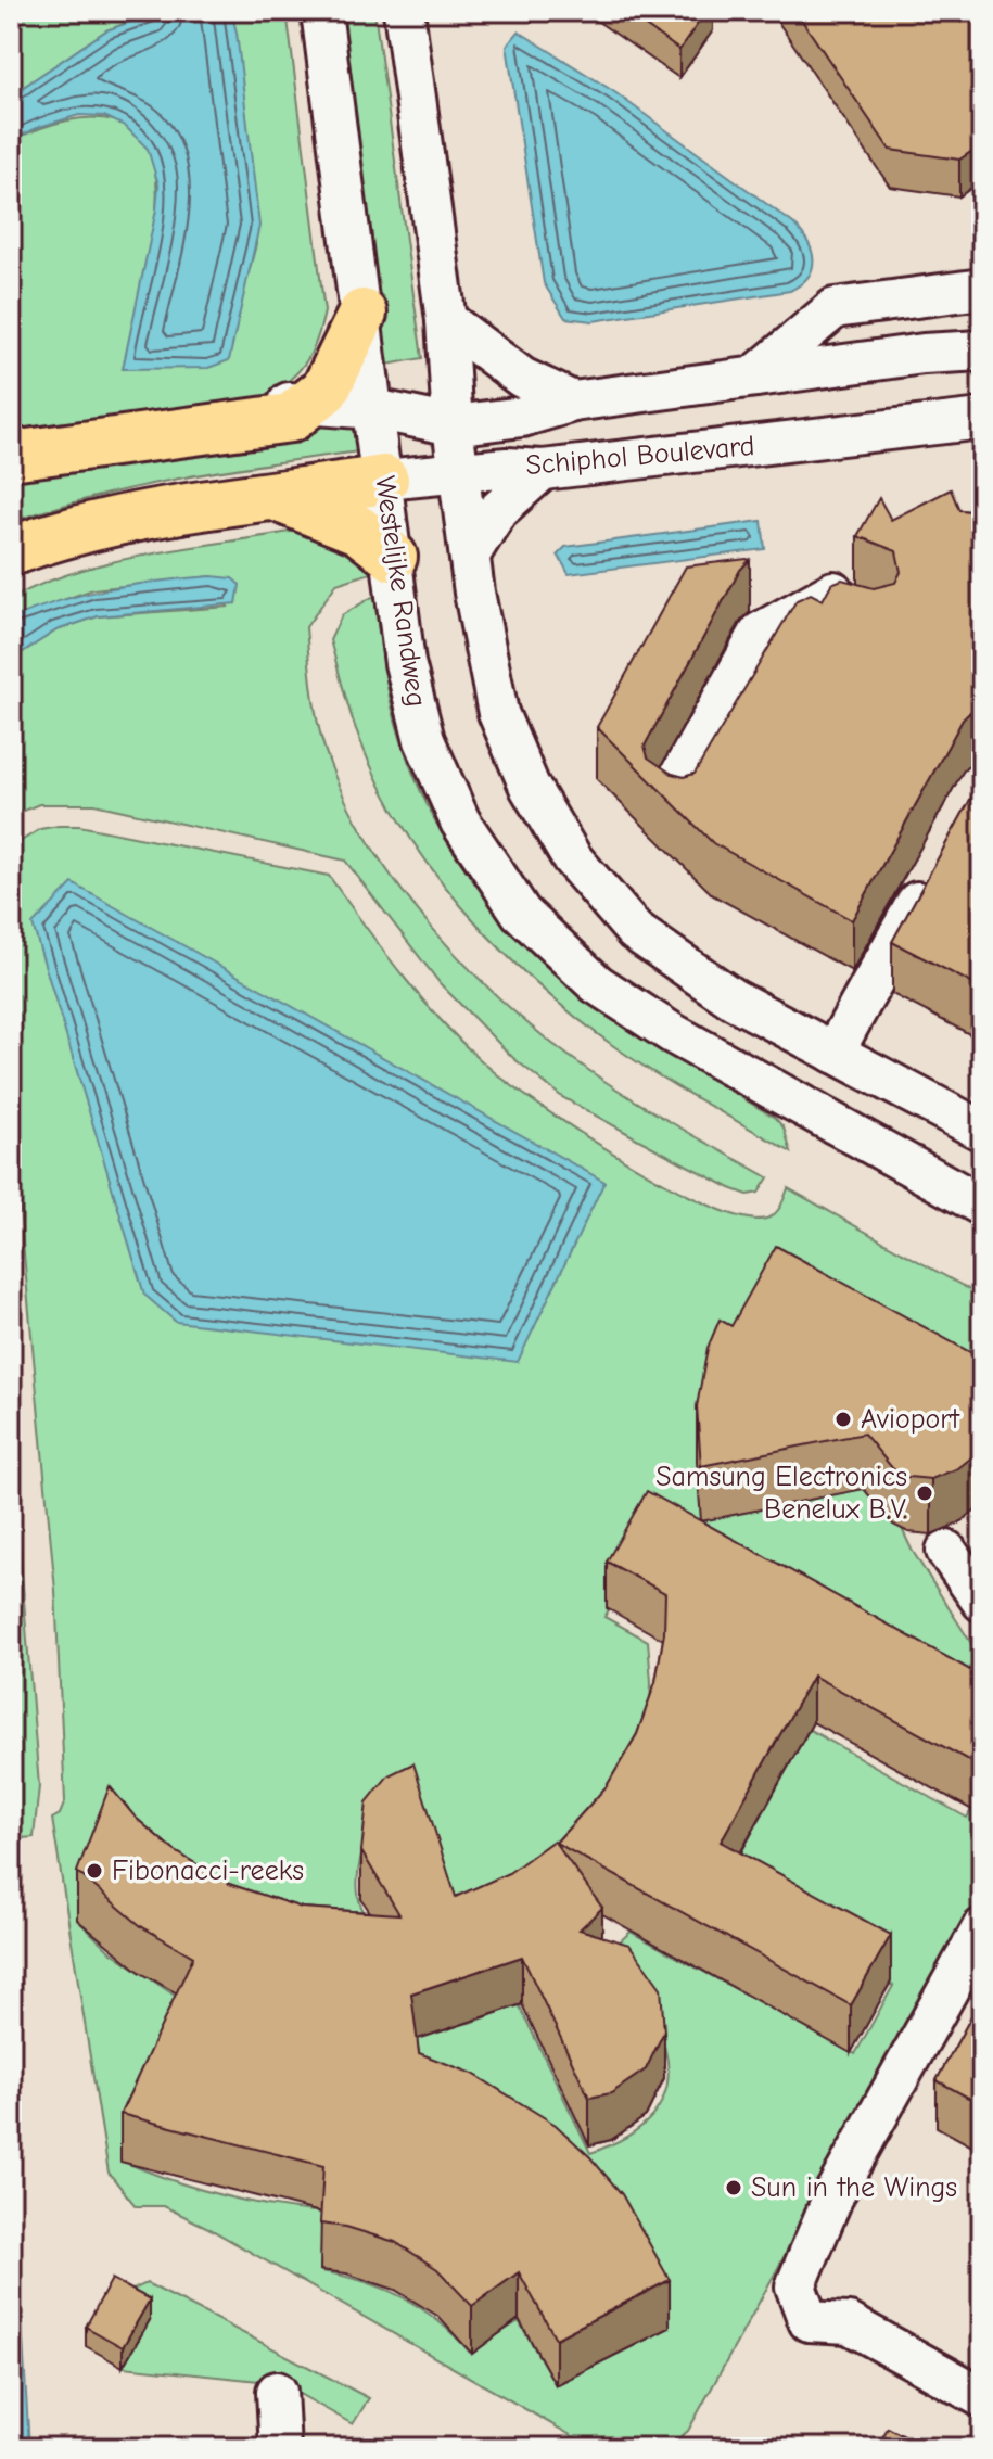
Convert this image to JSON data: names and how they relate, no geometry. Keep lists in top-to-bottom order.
{
  "streets": {
    "street": ["Schiphol Boulevard", "Westelijke Randweg"]
  },
  "crossings": [
    ["Schiphol Boulevard", "Westelijke Randweg"]
  ],
  "places": [
    "Avioport",
    "Samsung Electronics Benelux B.V.",
    "Fibonacci-reeks",
    "Sun in the Wings"
  ]
}
